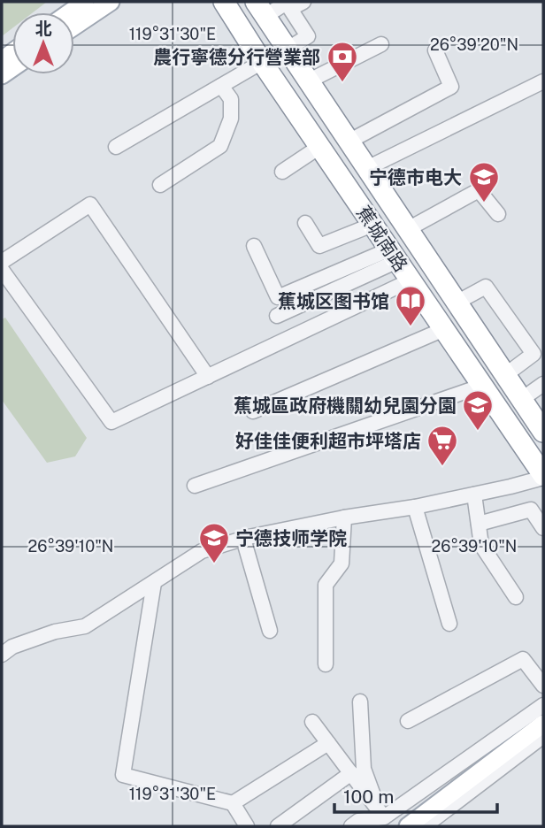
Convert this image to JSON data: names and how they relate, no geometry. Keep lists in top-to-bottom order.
{
  "streets": {
    "highway": ["蕉城南路"]
  },
  "places": {
    "bank": ["農行寧德分行營業部"],
    "school or university": ["宁德市电大", "蕉城區政府機關幼兒園分園", "宁德技师学院"],
    "library": ["蕉城区图书馆"],
    "supermarket": ["好佳佳便利超市坪塔店"]
  },
  "scale_bar": "100 m",
  "north": "top",
  "coordinates": ["119°31'30\"E", "26°39'20\"N", "26°39'10\"N"]
}
